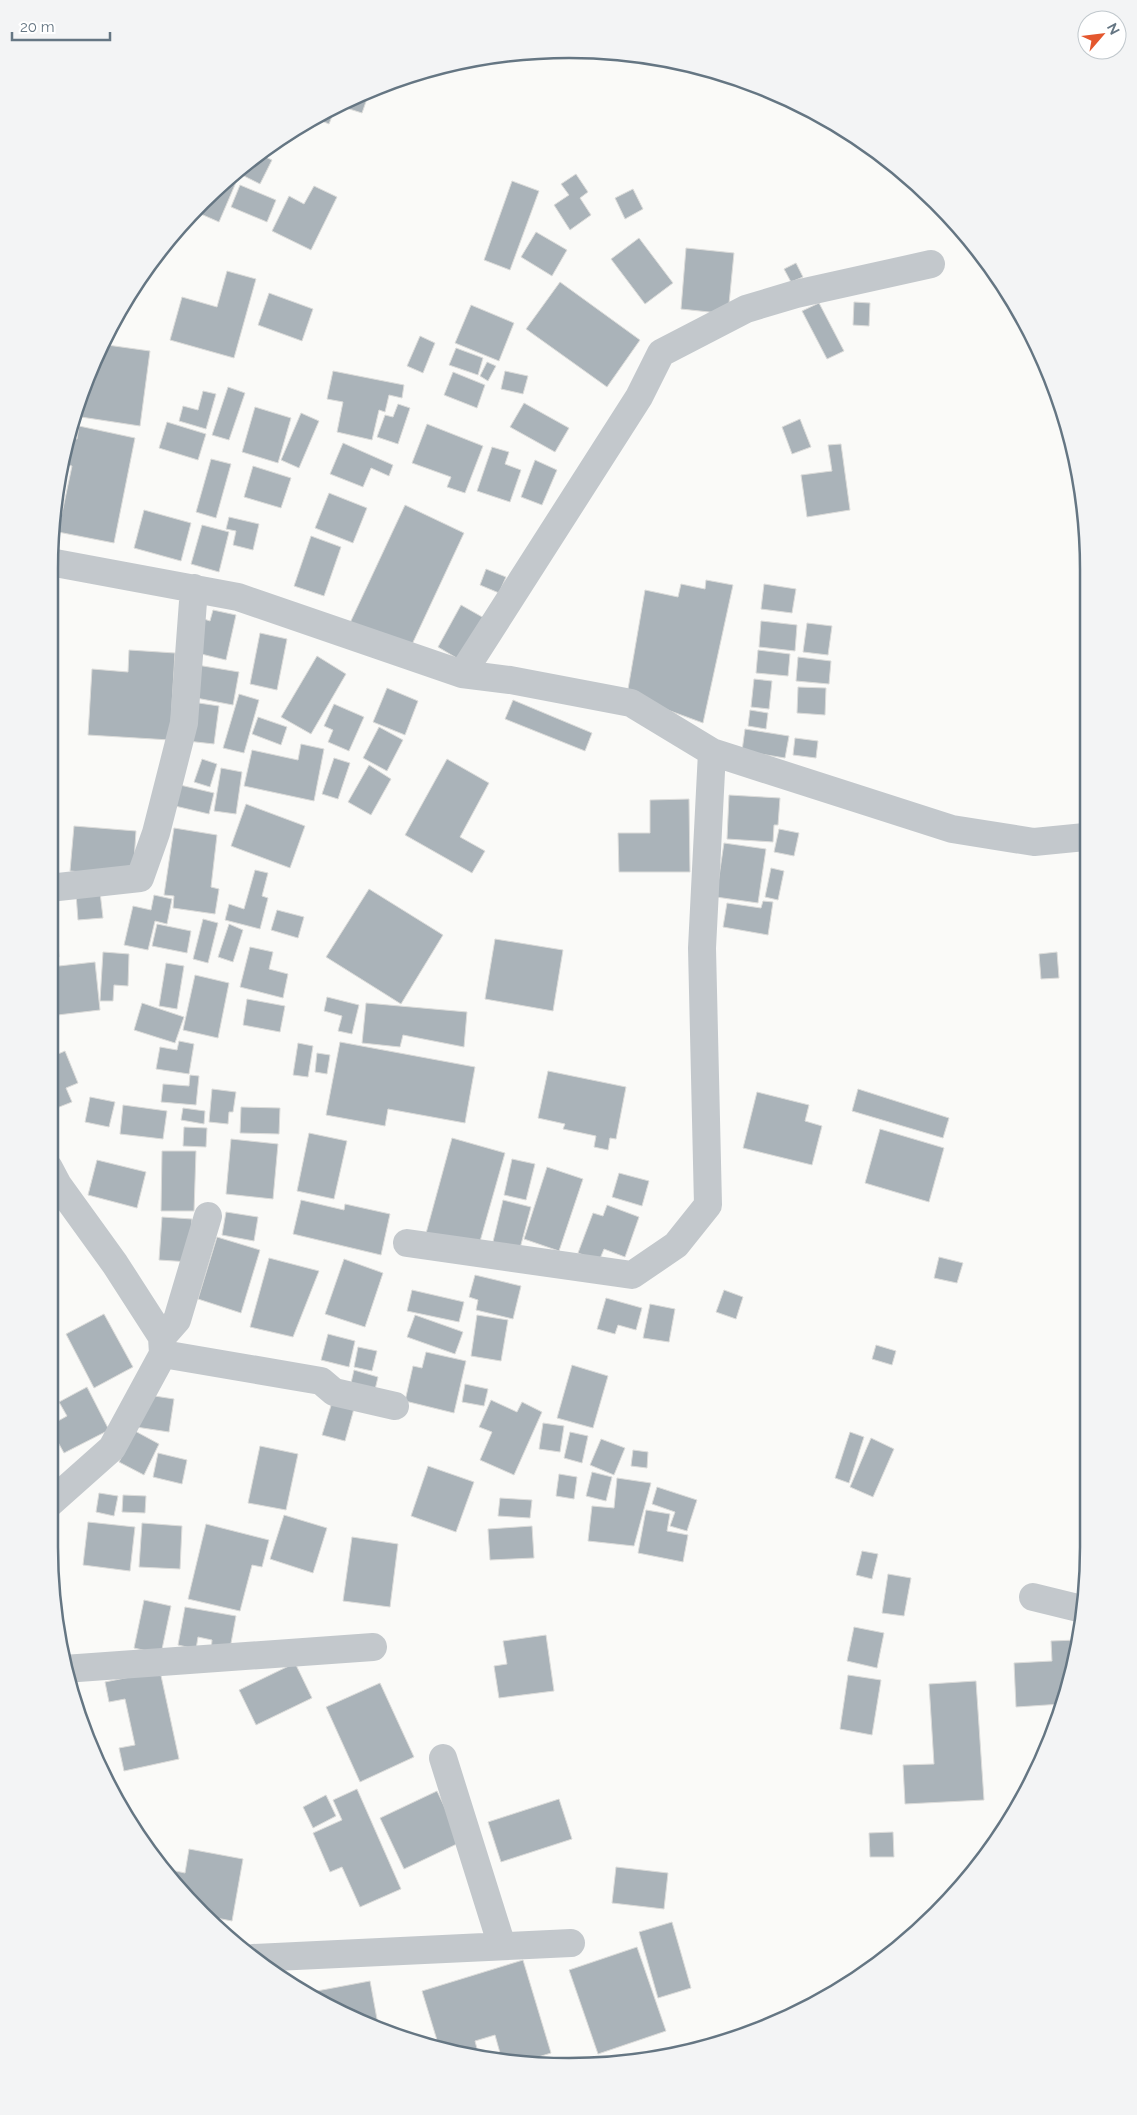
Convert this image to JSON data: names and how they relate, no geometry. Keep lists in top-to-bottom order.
{
  "scale_bar": "20 m",
  "north": "top right"
}
